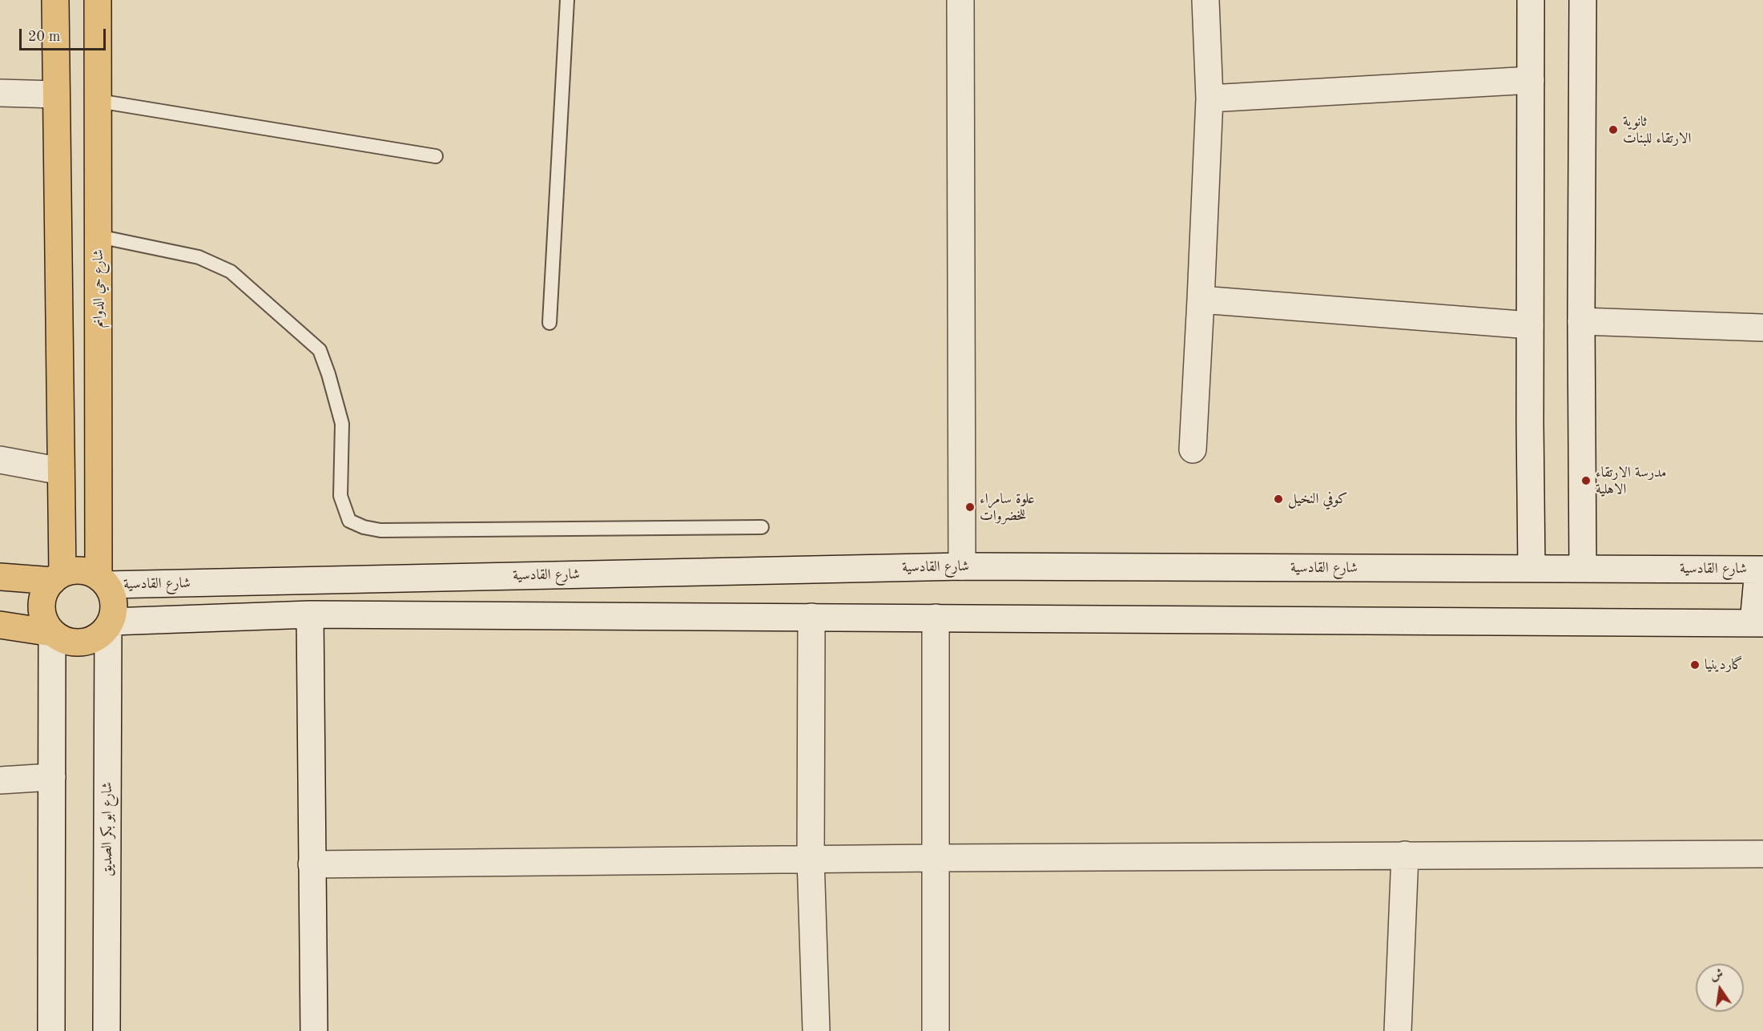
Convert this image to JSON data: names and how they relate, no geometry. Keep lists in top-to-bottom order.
{
  "streets": {
    "main road": ["شارع حي الدوانم"],
    "street": ["شارع القادسية", "شارع ابو بكر الصديق"]
  },
  "crossings": [
    ["شارع حي الدوانم", "شارع القادسية"],
    ["شارع حي الدوانم", "شارع ابو بكر الصديق"],
    ["شارع القادسية", "شارع ابو بكر الصديق"]
  ],
  "places": [
    "ثانوية الارتقاء للبنات",
    "مدرسة الارتقاء الاهلية",
    "كوفي النخيل",
    "علوة سامراء للخضروات",
    "گاردينيا"
  ],
  "scale_bar": "20 m",
  "north": "top"
}
